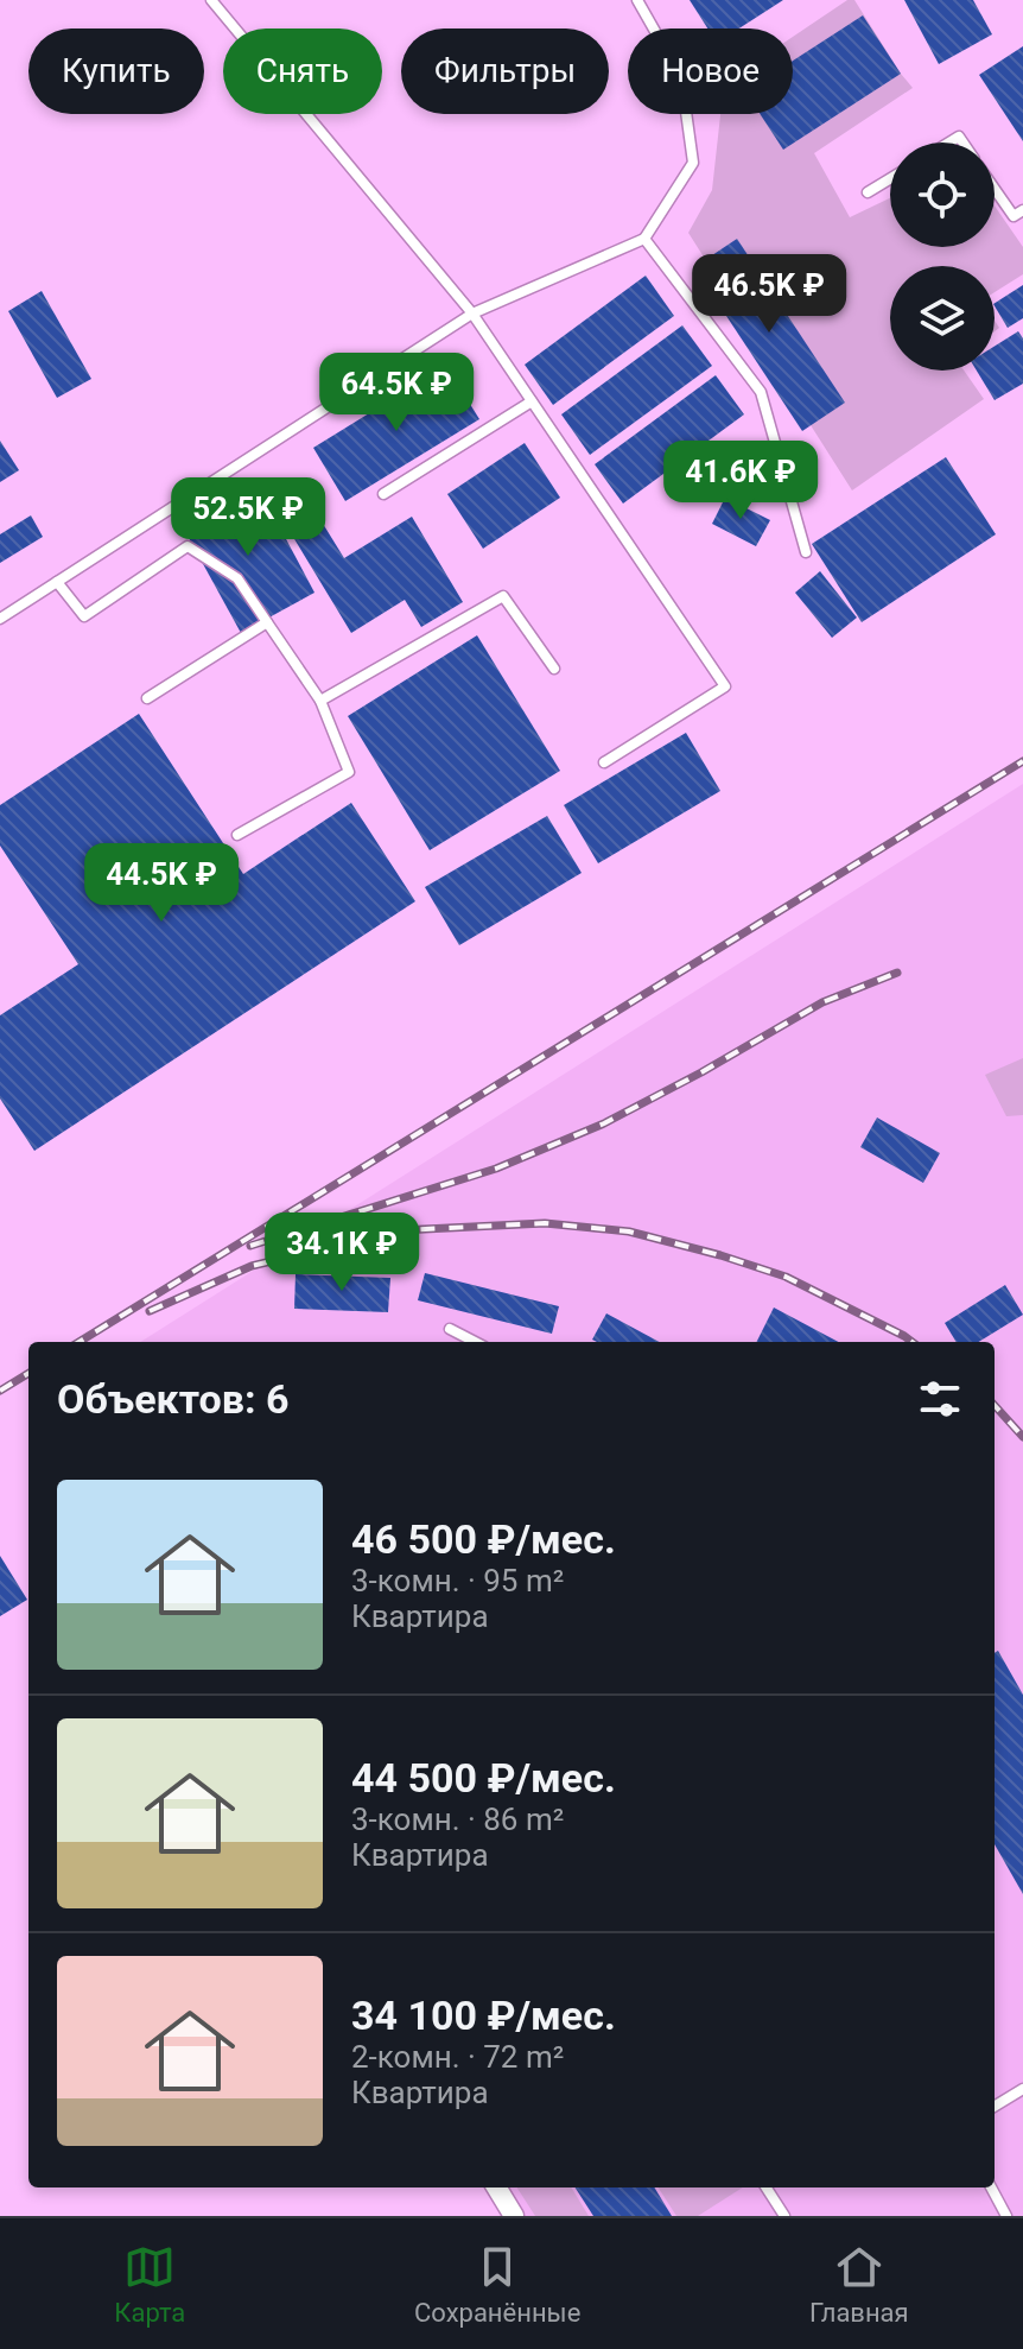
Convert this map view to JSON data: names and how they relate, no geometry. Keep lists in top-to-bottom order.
{
  "page": {
    "chip": [
      "Купить",
      "Снять",
      "Фильтры",
      "Новое"
    ],
    "price": [
      "46.5K ₽",
      "64.5K ₽",
      "41.6K ₽",
      "52.5K ₽",
      "44.5K ₽",
      "34.1K ₽"
    ],
    "heading": "Объектов: 6",
    "list": [
      {
        "name": "46 500 ₽/мес.",
        "note": "3-комн. · 95 m² · Квартира"
      },
      {
        "name": "44 500 ₽/мес.",
        "note": "3-комн. · 86 m² · Квартира"
      },
      {
        "name": "34 100 ₽/мес.",
        "note": "2-комн. · 72 m² · Квартира"
      }
    ],
    "tabs": ["Карта", "Сохранённые", "Главная"]
  }
}
